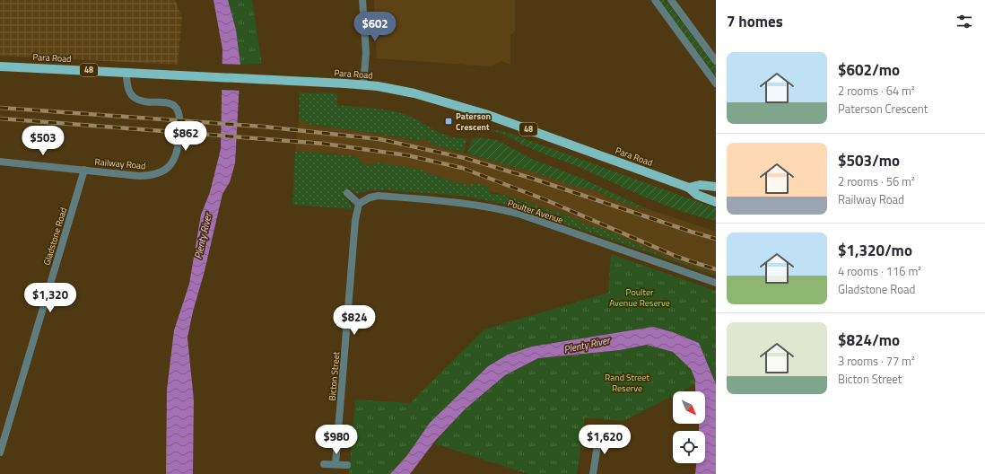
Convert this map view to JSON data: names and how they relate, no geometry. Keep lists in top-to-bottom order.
{
  "streets": {
    "main road": ["Para Road", "48"],
    "street": [
      "Railway Road",
      "Poulter Avenue",
      "Gladstone Road",
      "Bicton Street"
    ]
  },
  "crossings": [
    ["Para Road", "Railway Road"],
    ["Railway Road", "Gladstone Road"],
    ["Poulter Avenue", "Bicton Street"]
  ],
  "water": ["Plenty River"],
  "parks": ["Poulter Avenue Reserve", "Rand Street Reserve"],
  "places": {
    "transit": ["Paterson Crescent"]
  },
  "north": "bottom right",
  "page": {
    "heading": "7 homes",
    "price": [
      "$602",
      "$862",
      "$503",
      "$1,320",
      "$824",
      "$980",
      "$1,620"
    ],
    "list": [
      {
        "name": "$602/mo",
        "note": "2 rooms · 64 m² · Paterson Crescent"
      },
      {
        "name": "$503/mo",
        "note": "2 rooms · 56 m² · Railway Road"
      },
      {
        "name": "$1,320/mo",
        "note": "4 rooms · 116 m² · Gladstone Road"
      },
      {
        "name": "$824/mo",
        "note": "3 rooms · 77 m² · Bicton Street"
      }
    ]
  }
}
